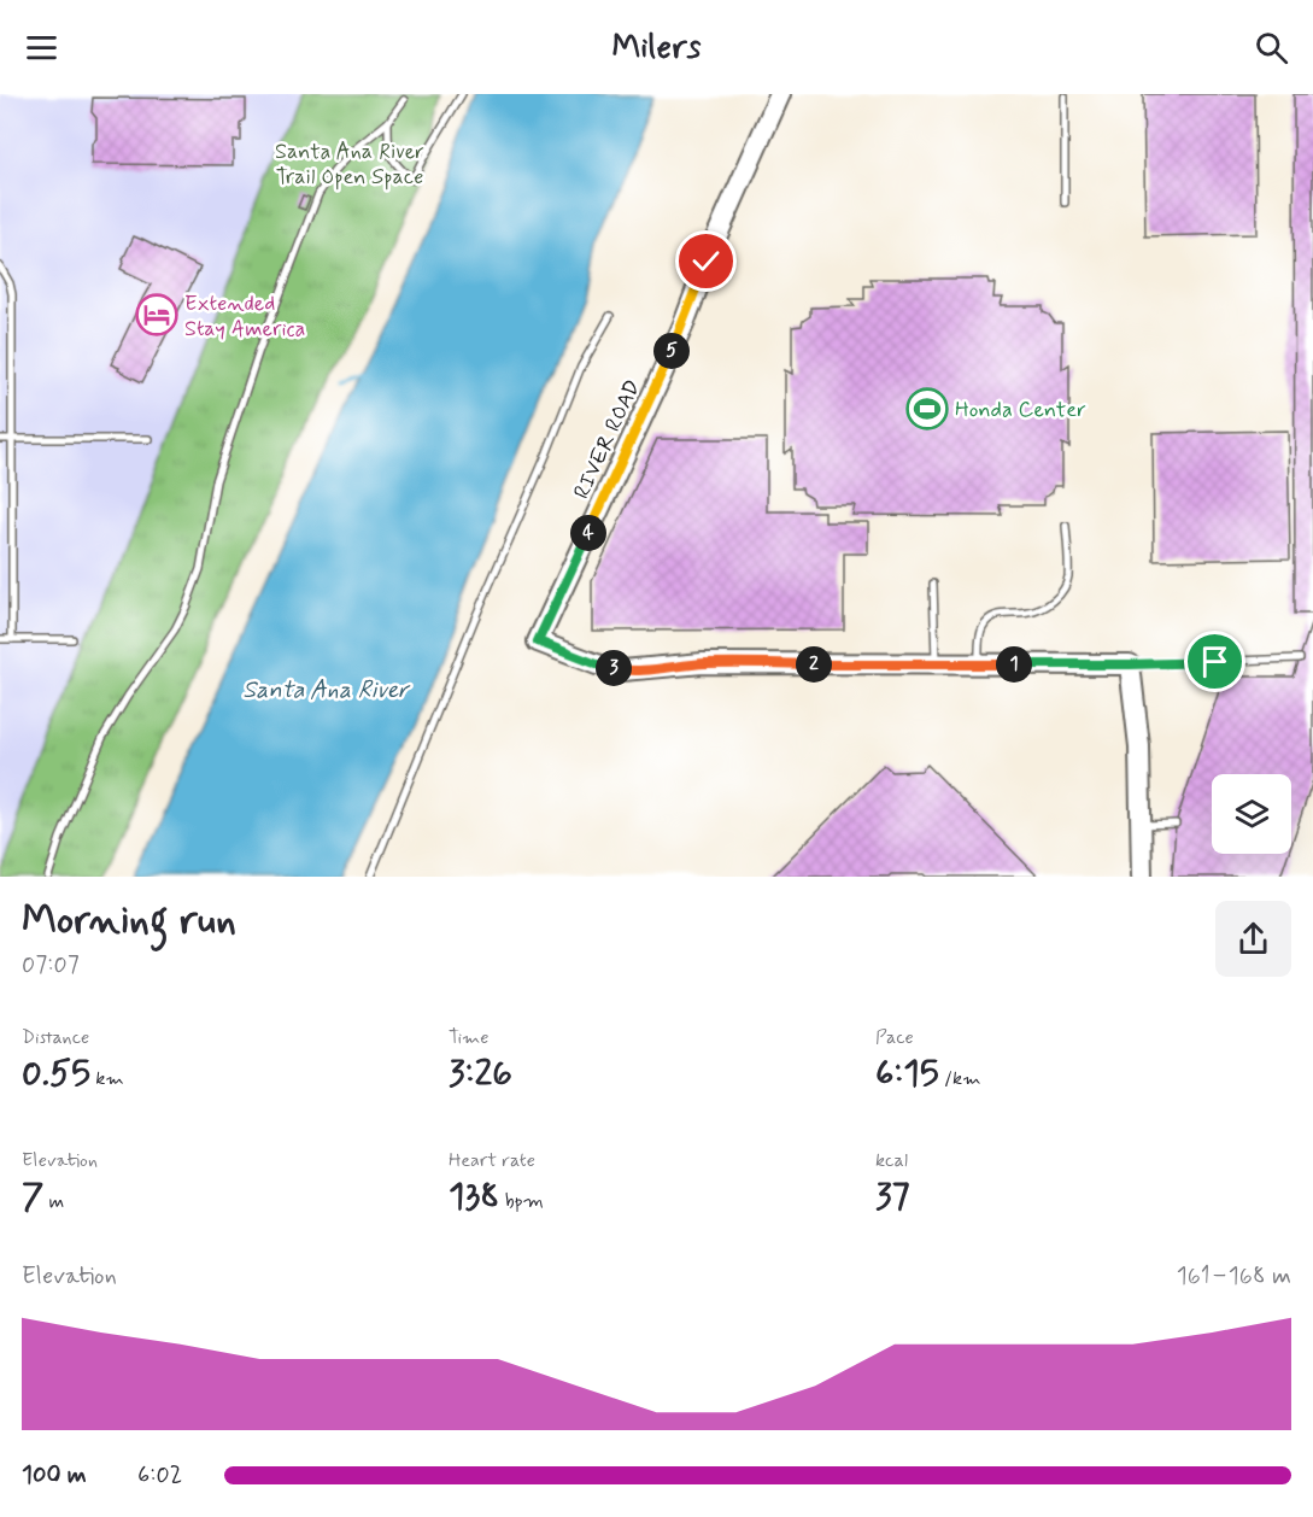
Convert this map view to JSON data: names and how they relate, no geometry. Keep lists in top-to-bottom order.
{
  "streets": {
    "main road": ["RIVER ROAD"]
  },
  "water": ["Santa Ana River"],
  "parks": ["Santa Ana River Trail Open Space"],
  "places": {
    "hotel": ["Extended Stay America"],
    "sports": ["Honda Center"]
  },
  "page": {
    "header": "Milers",
    "pins": [
      "5",
      "4",
      "1",
      "2",
      "3"
    ],
    "heading": ["Morning run", "07:07"],
    "stats": [
      ["Distance", "0.55 km"],
      ["Time", "3:26"],
      ["Pace", "6:15 /km"],
      ["Elevation", "7 m"],
      ["Heart rate", "138 bpm"],
      ["kcal", "37"]
    ],
    "chart": ["Elevation", "161–168 m"],
    "list": [
      {
        "name": "100 m",
        "note": "6:02"
      }
    ]
  }
}
